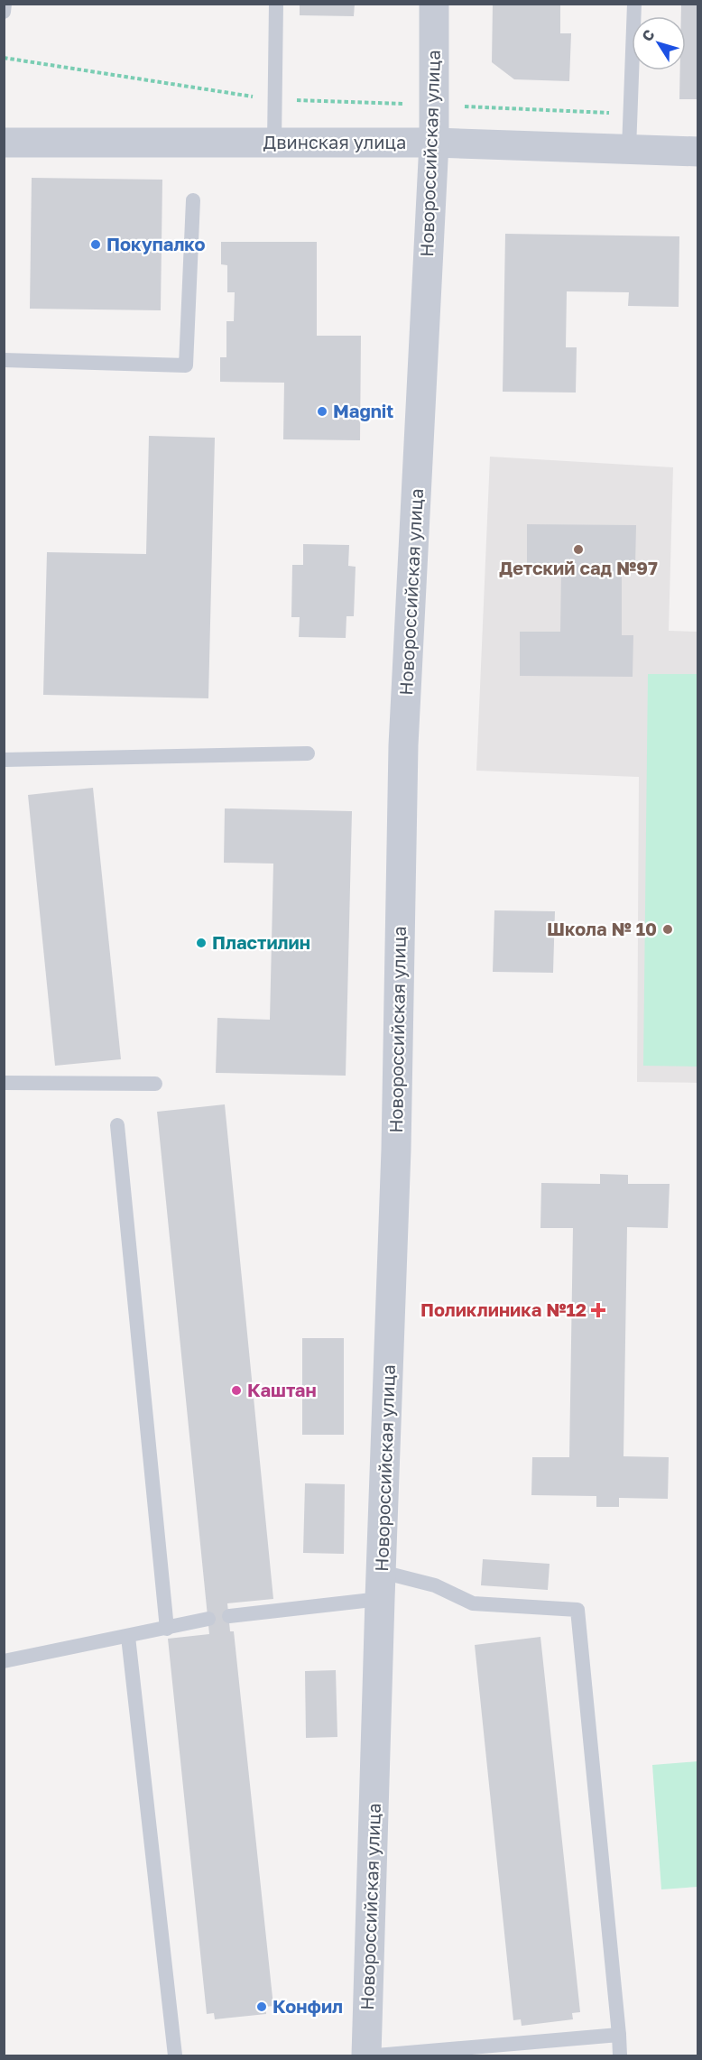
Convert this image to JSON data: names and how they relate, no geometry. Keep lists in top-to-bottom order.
{
  "streets": {
    "street": ["Двинская улица", "Новороссийская улица"]
  },
  "crossings": [
    ["Двинская улица", "Новороссийская улица"]
  ],
  "places": {
    "other": [
      "Покупалко",
      "Magnit",
      "Детский сад №97",
      "Школа № 10",
      "Пластилин",
      "Каштан",
      "Конфил"
    ],
    "health": ["Поликлиника №12"]
  },
  "north": "top left"
}
